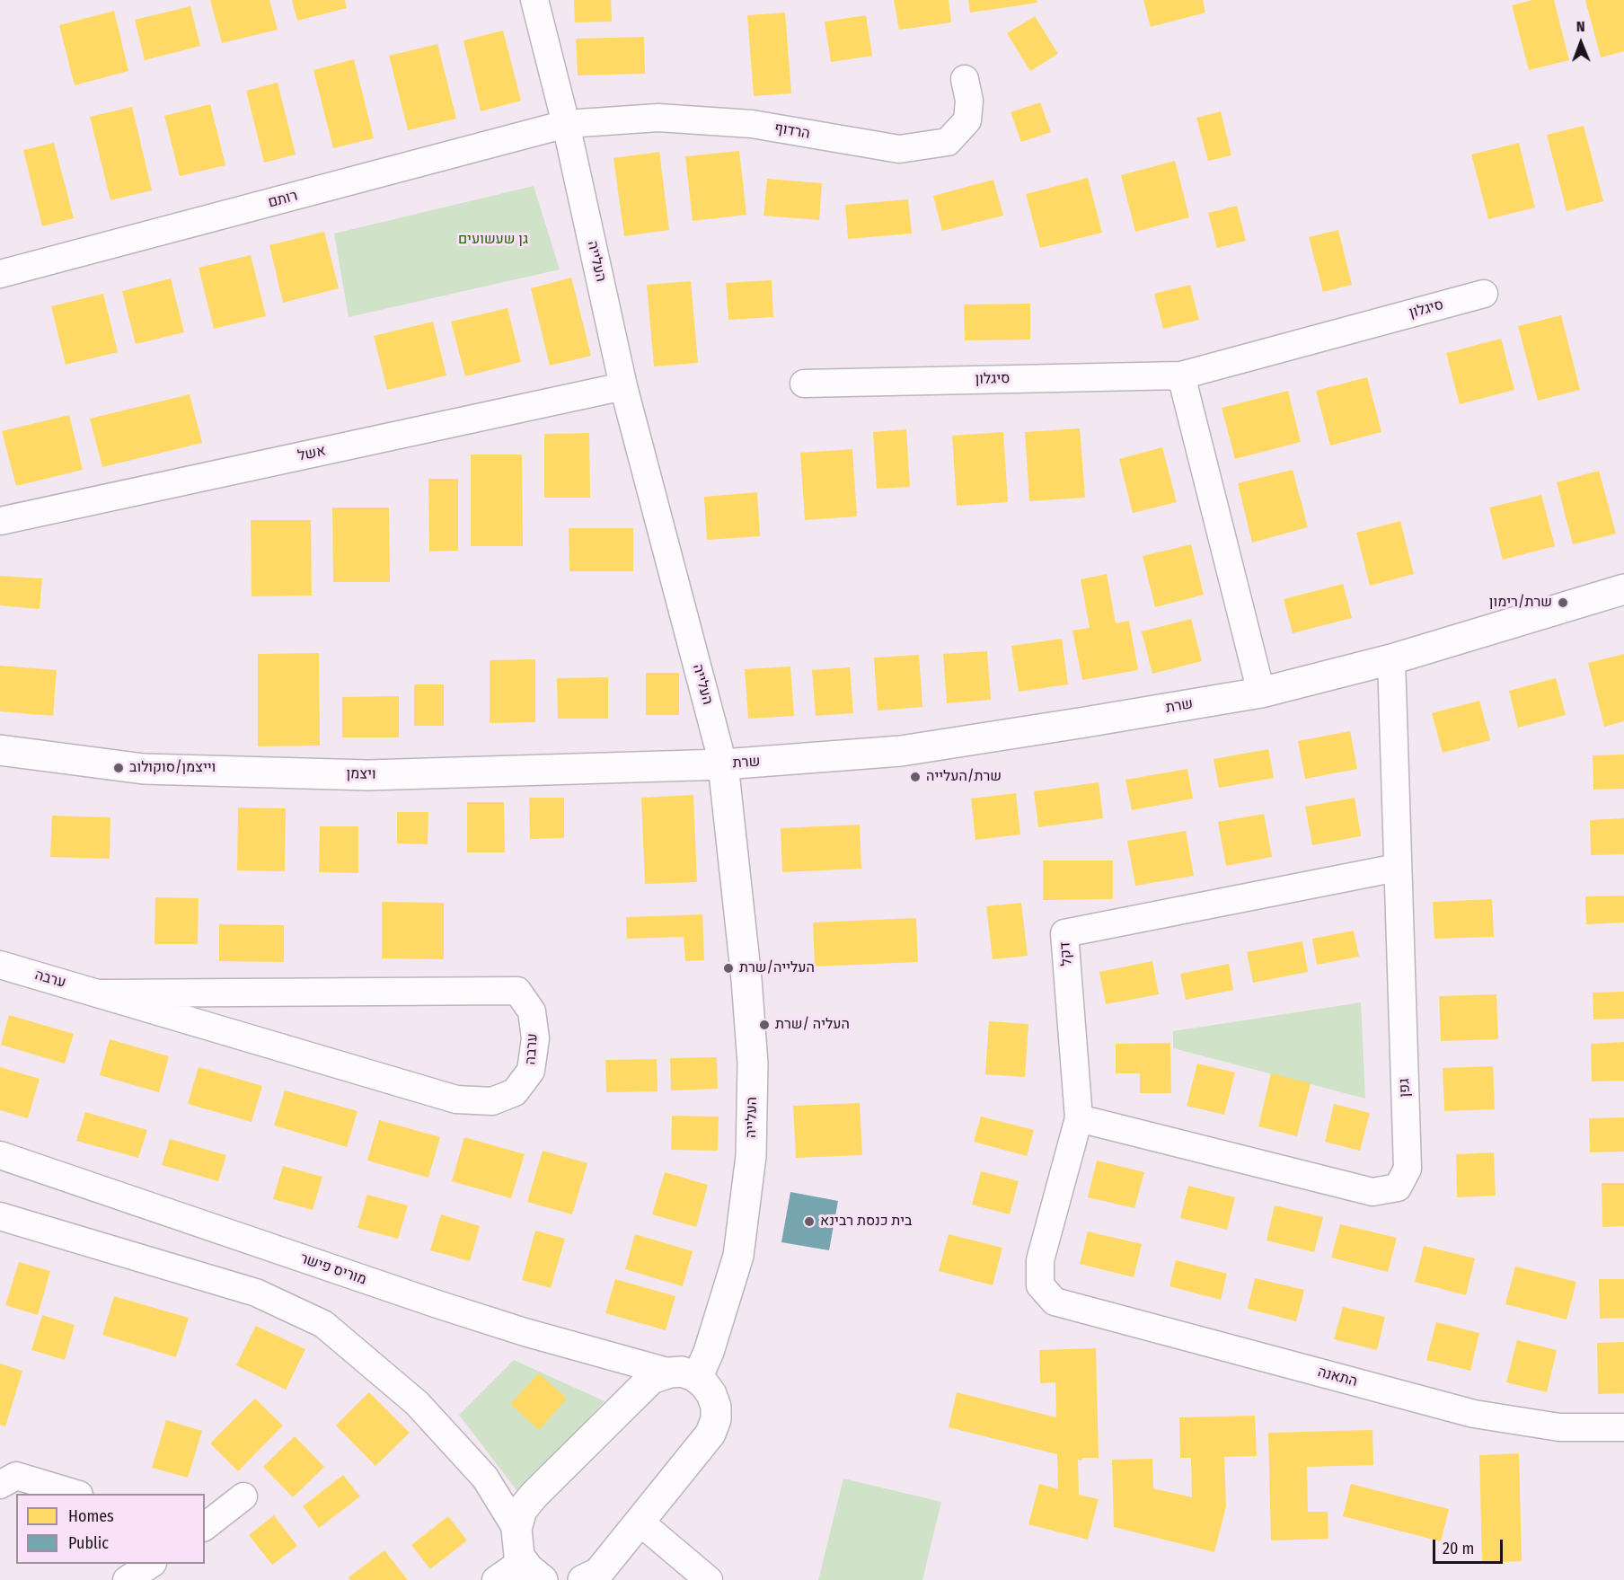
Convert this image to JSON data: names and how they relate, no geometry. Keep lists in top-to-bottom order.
{
  "streets": {
    "street": [
      "הרדוף",
      "רותם",
      "העלייה",
      "סיגלון",
      "אשל",
      "שרת",
      "ויצמן",
      "דקל",
      "ערבה",
      "גפן",
      "מוריס פישר",
      "התאנה"
    ]
  },
  "crossings": [
    ["הרדוף", "רותם"],
    ["הרדוף", "העלייה"],
    ["רותם", "העלייה"],
    ["העלייה", "אשל"],
    ["העלייה", "שרת"],
    ["העלייה", "ויצמן"],
    ["העלייה", "מוריס פישר"],
    ["שרת", "ויצמן"],
    ["שרת", "גפן"],
    ["דקל", "גפן"],
    ["דקל", "התאנה"]
  ],
  "parks": ["גן שעשועים"],
  "places": [
    "שרת/רימון",
    "וייצמן/סוקולוב",
    "שרת/העלייה",
    "העלייה/שרת",
    "העליה /שרת",
    "בית כנסת רבינא"
  ],
  "legend": ["Homes", "Public"],
  "scale_bar": "20 m",
  "north": "top"
}
